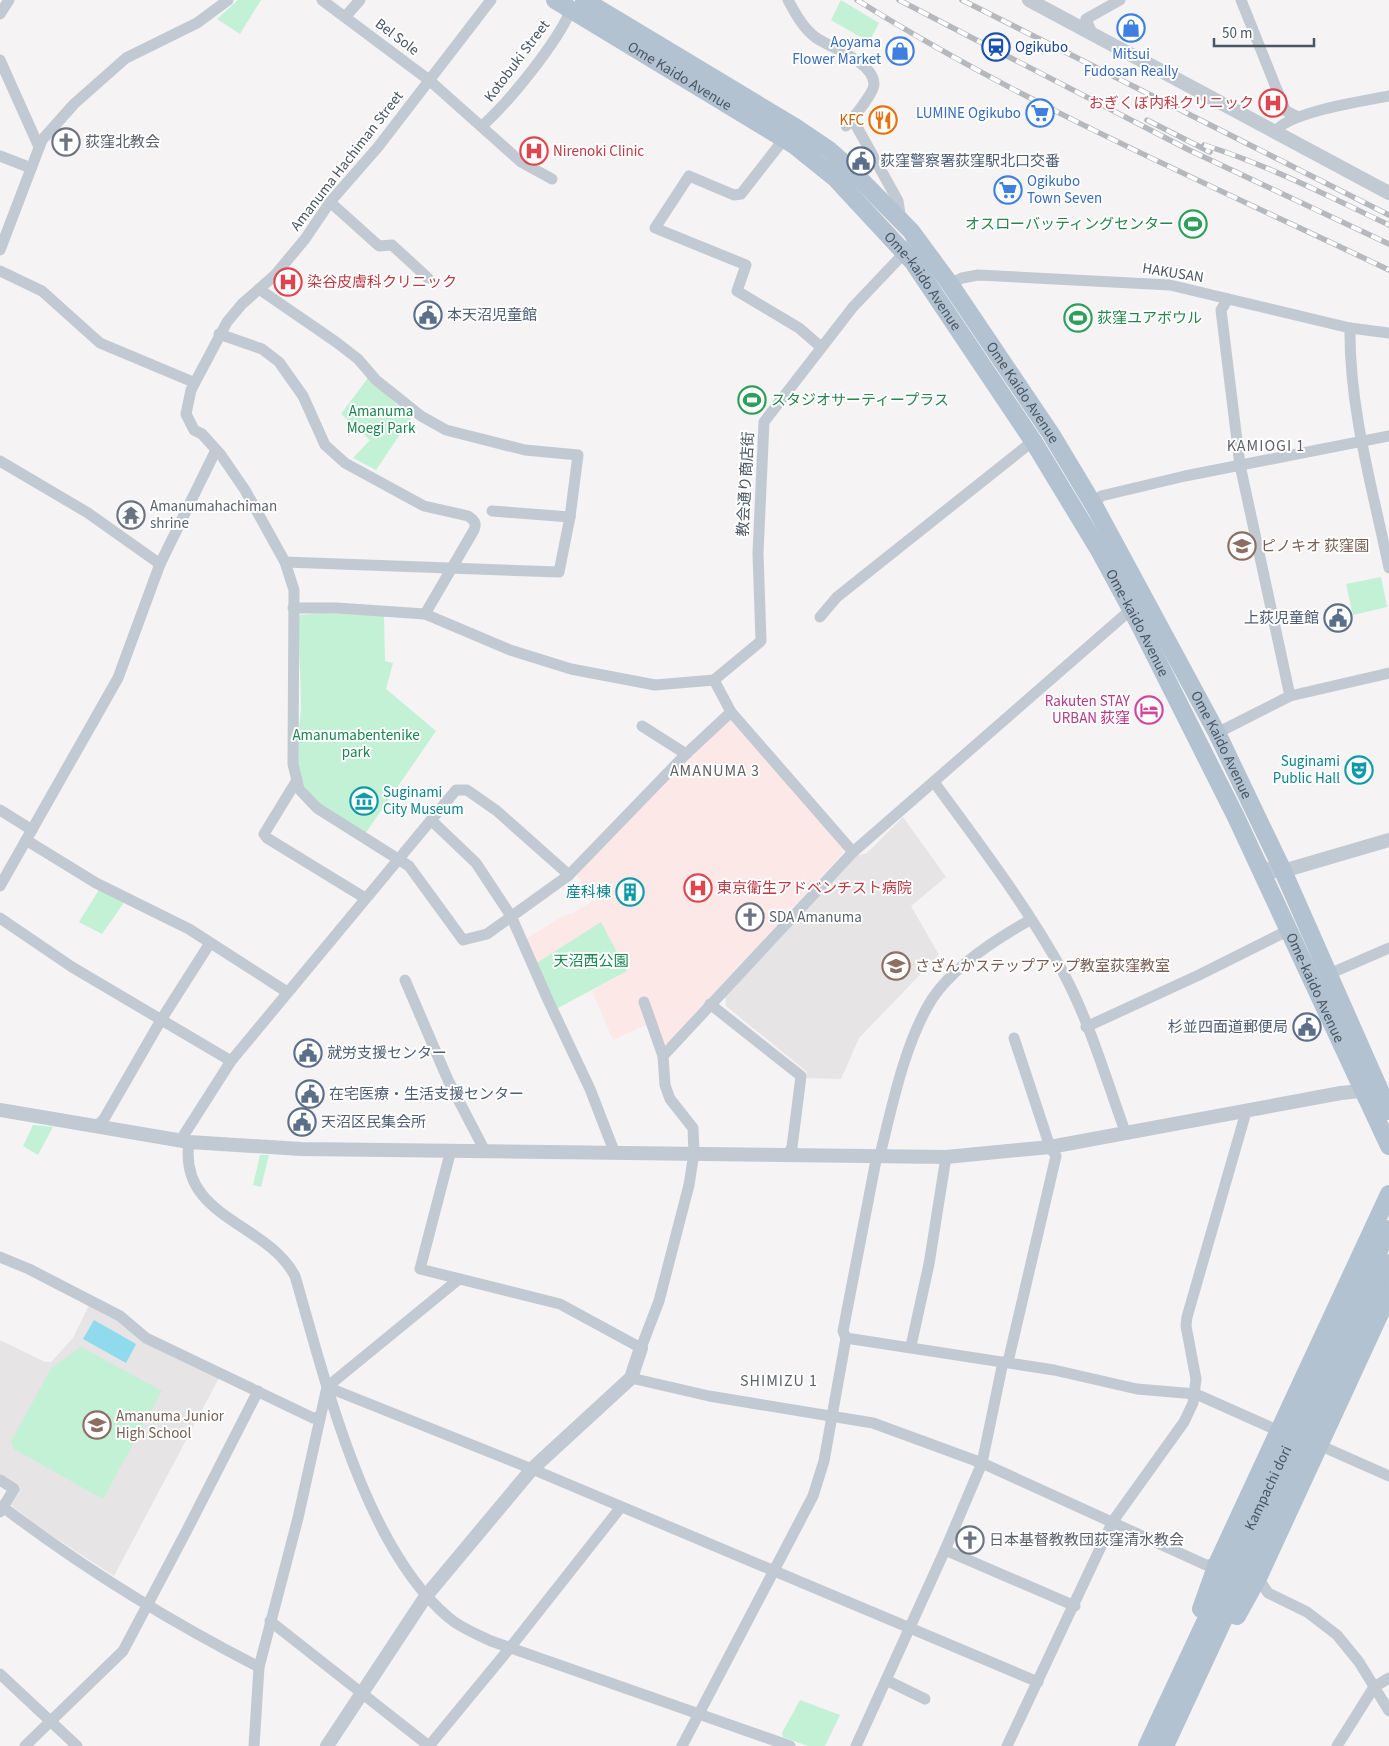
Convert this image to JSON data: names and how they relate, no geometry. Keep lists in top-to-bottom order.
{
  "streets": {
    "main road": ["Ome Kaido Avenue", "Ome-kaido Avenue", "Kampachi dori"],
    "street": [
      "Bel Sole",
      "Kotobuki Street",
      "Amanuma Hachiman Street",
      "HAKUSAN",
      "教会通り商店街"
    ]
  },
  "crossings": [
    ["Bel Sole", "Kotobuki Street"],
    ["Bel Sole", "Amanuma Hachiman Street"],
    ["Kotobuki Street", "Ome Kaido Avenue"],
    ["Ome Kaido Avenue", "HAKUSAN"],
    ["Ome Kaido Avenue", "Ome-kaido Avenue"],
    ["Ome Kaido Avenue", "教会通り商店街"],
    ["Ome-kaido Avenue", "教会通り商店街"]
  ],
  "districts": ["KAMIOGI 1", "AMANUMA 3", "SHIMIZU 1"],
  "parks": ["Amanuma Moegi Park", "Amanumabentenike park", "天沼西公園"],
  "places": {
    "shop": ["Mitsui Fudosan Really", "Aoyama Flower Market"],
    "station": ["Ogikubo"],
    "hospital": [
      "おぎくぼ内科クリニック",
      "Nirenoki Clinic",
      "染谷皮膚科クリニック",
      "東京衛生アドベンチスト病院"
    ],
    "supermarket": ["LUMINE Ogikubo", "Ogikubo Town Seven"],
    "restaurant": ["KFC"],
    "church": ["荻窪北教会", "SDA Amanuma", "日本基督教教団荻窪清水教会"],
    "public building": [
      "荻窪警察署荻窪駅北口交番",
      "本天沼児童館",
      "上荻児童館",
      "杉並四面道郵便局",
      "就労支援センター",
      "在宅医療・生活支援センター",
      "天沼区民集会所"
    ],
    "sports": ["オスローバッティングセンター", "荻窪ユアボウル", "スタジオサーティープラス"],
    "temple": ["Amanumahachiman shrine"],
    "school or university": ["ピノキオ 荻窪園", "さざんかステップアップ教室荻窪教室", "Amanuma Junior High School"],
    "hotel": ["Rakuten STAY URBAN 荻窪"],
    "theatre": ["Suginami Public Hall"],
    "museum": ["Suginami City Museum"],
    "building": ["産科棟"]
  },
  "scale_bar": "50 m"
}
